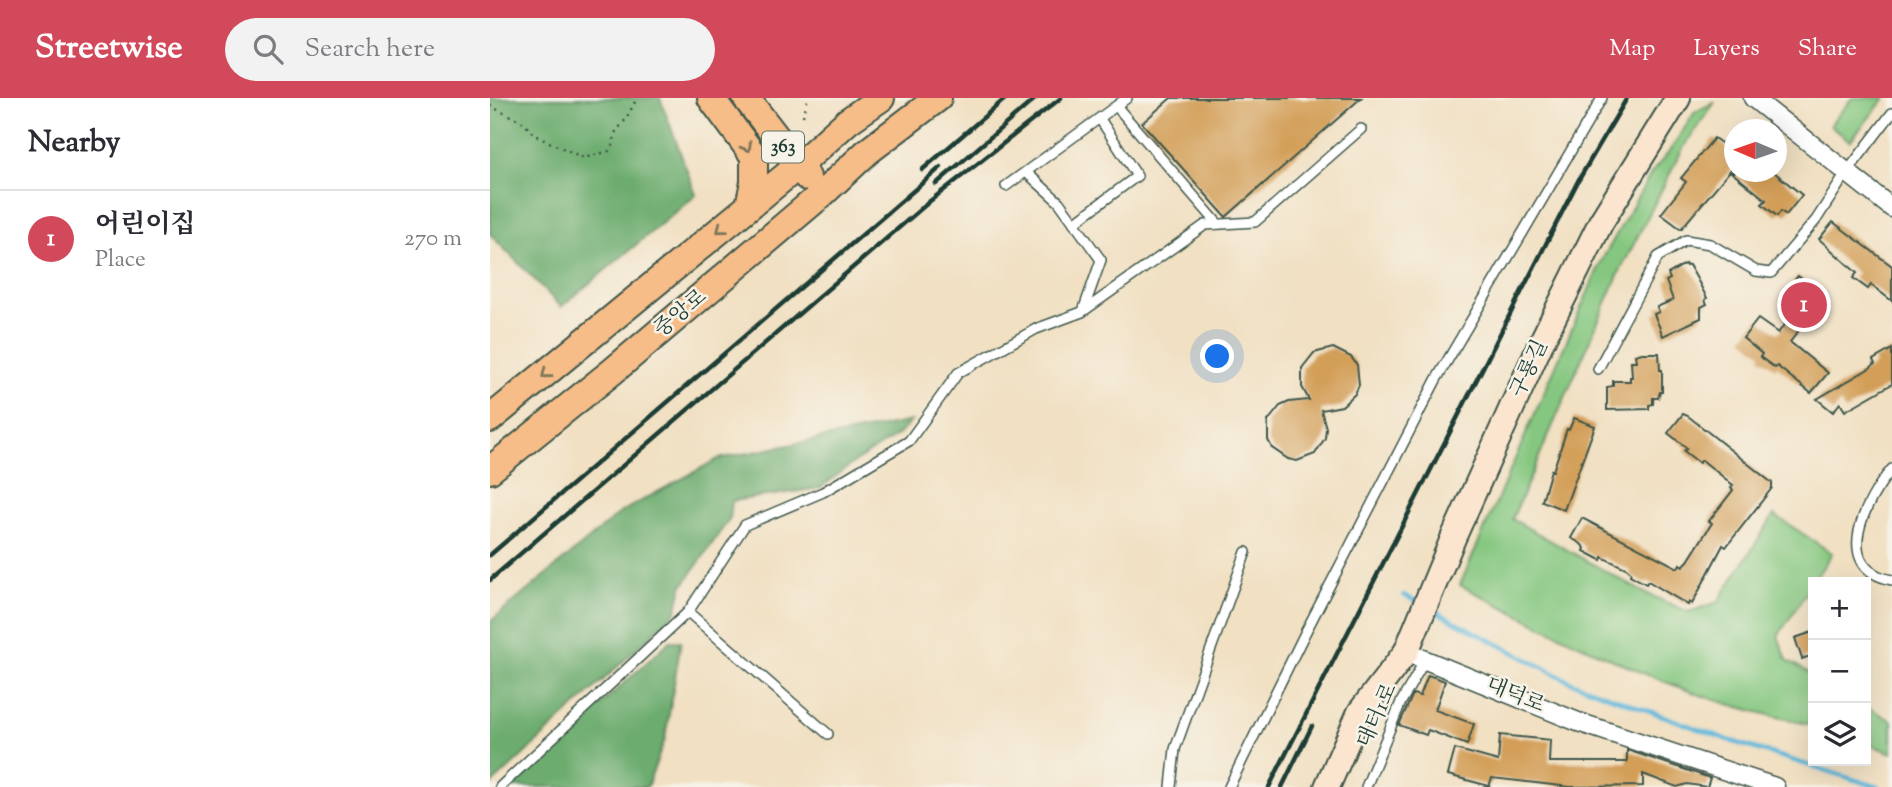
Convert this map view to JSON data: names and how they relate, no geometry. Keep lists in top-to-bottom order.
{
  "streets": {
    "main road": ["363", "중앙로", "구룡길"],
    "street": ["대덕로"],
    "lane": ["대터1로"]
  },
  "crossings": [
    ["363", "중앙로"],
    ["구룡길", "대덕로"],
    ["구룡길", "대터1로"],
    ["대덕로", "대터1로"]
  ],
  "north": "left",
  "page": {
    "header": "Streetwise",
    "search": "Search here",
    "nav": ["Map", "Layers", "Share"],
    "heading": "Nearby",
    "list": [
      {
        "mark": "1",
        "name": "어린이집",
        "note": "Place",
        "value": "270 m"
      }
    ],
    "pins": "1",
    "map_buttons": ["+", "−"]
  }
}
